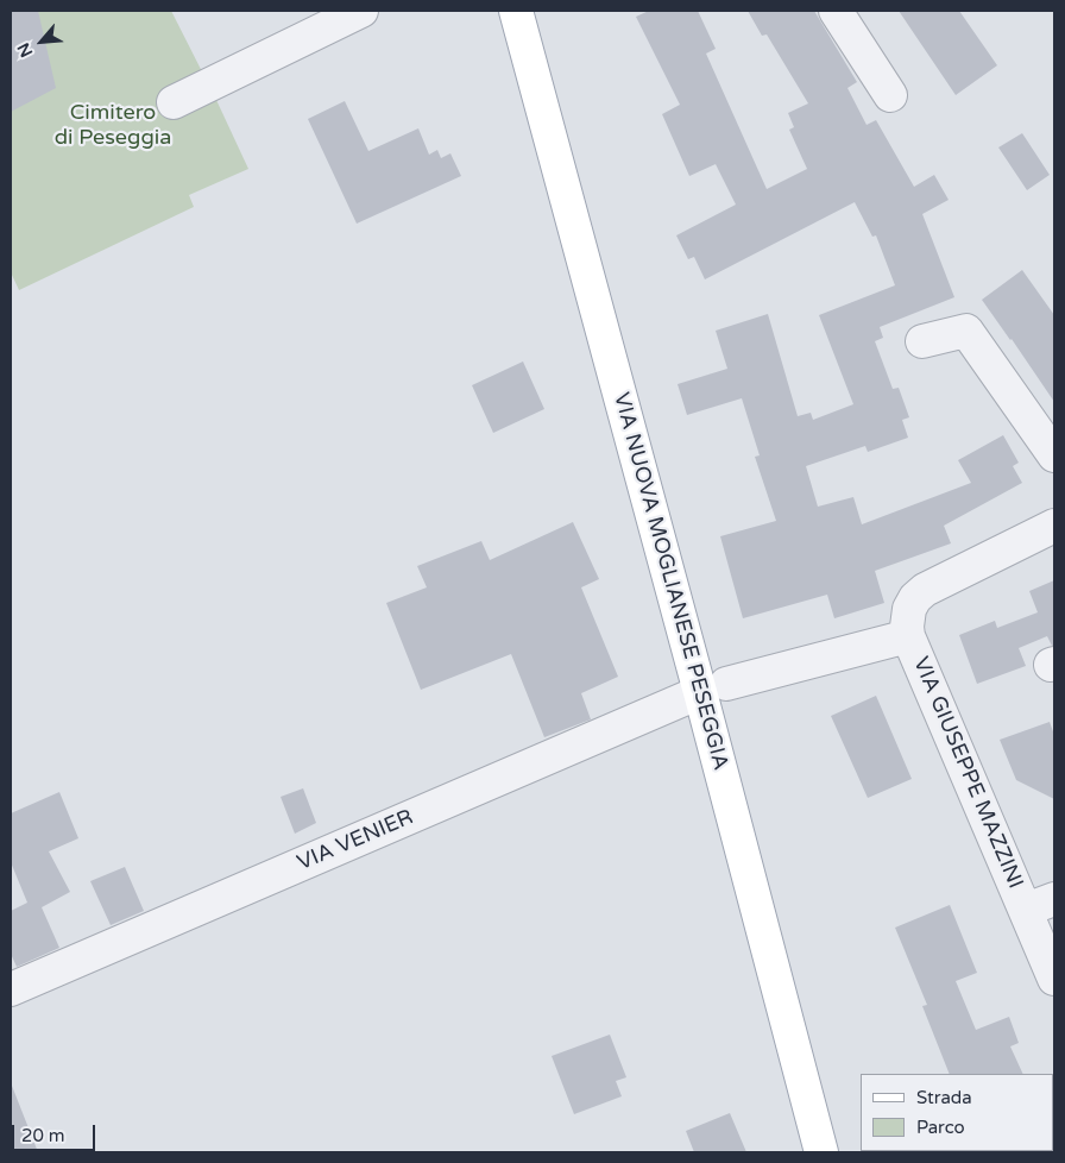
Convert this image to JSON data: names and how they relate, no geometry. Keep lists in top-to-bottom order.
{
  "streets": {
    "main road": ["VIA NUOVA MOGLIANESE PESEGGIA"],
    "street": ["VIA GIUSEPPE MAZZINI", "VIA VENIER"]
  },
  "crossings": [
    ["VIA NUOVA MOGLIANESE PESEGGIA", "VIA GIUSEPPE MAZZINI"],
    ["VIA NUOVA MOGLIANESE PESEGGIA", "VIA VENIER"],
    ["VIA GIUSEPPE MAZZINI", "VIA VENIER"]
  ],
  "parks": ["Cimitero di Peseggia"],
  "legend": ["Strada", "Parco"],
  "scale_bar": "20 m",
  "north": "bottom left"
}
